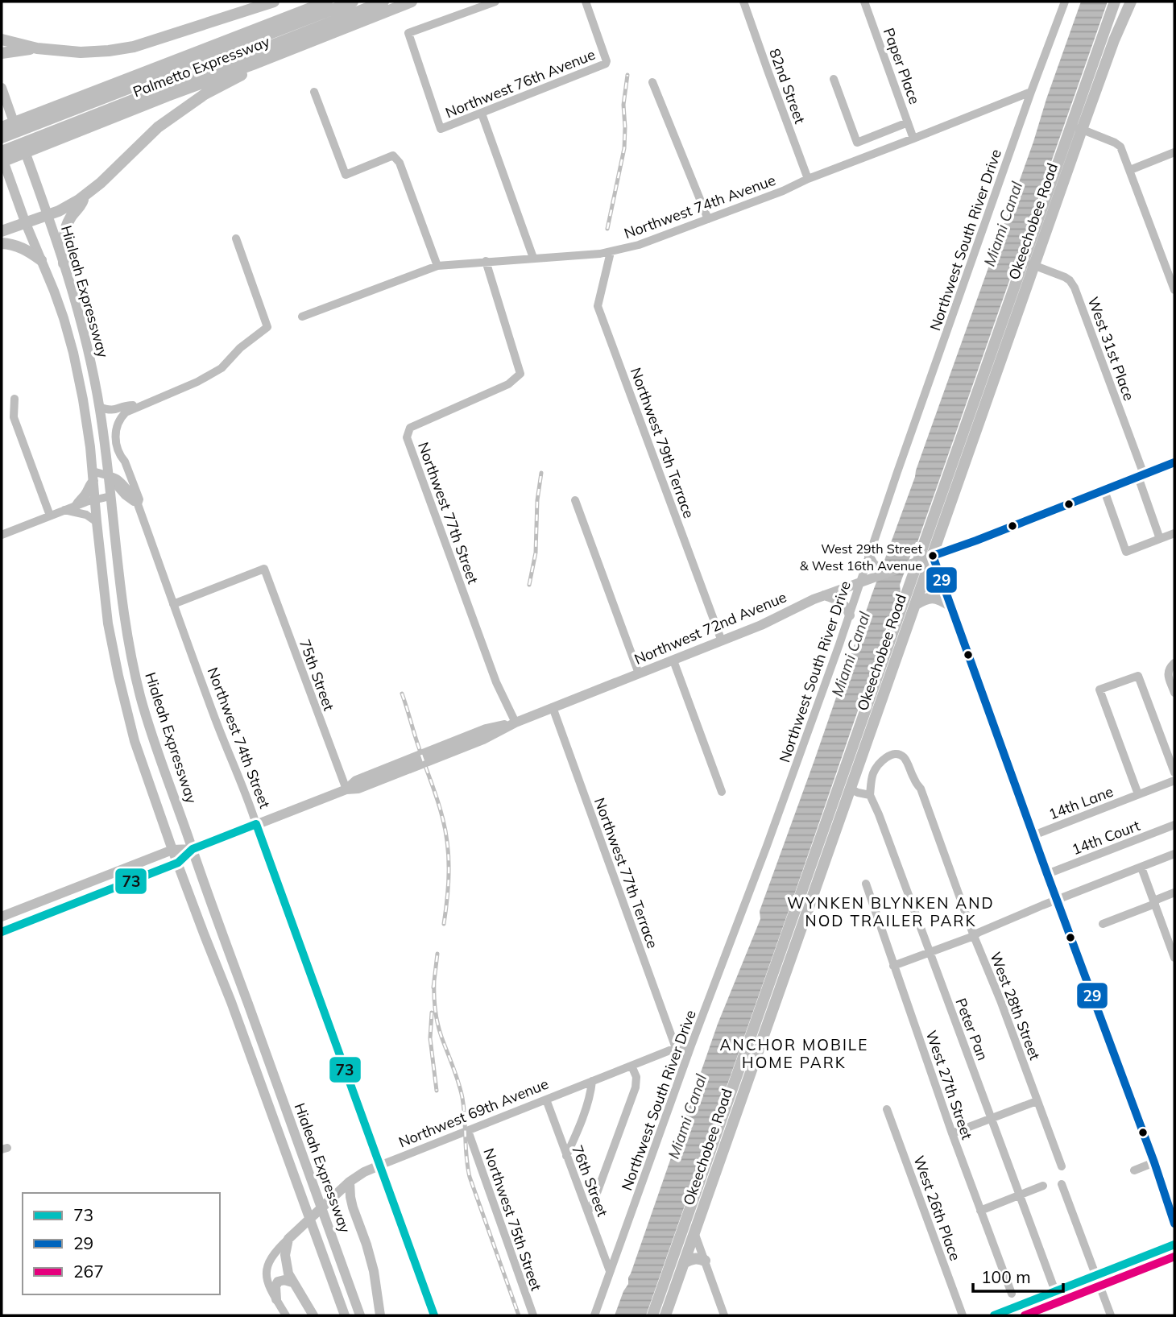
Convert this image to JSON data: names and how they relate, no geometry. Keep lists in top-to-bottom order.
{
  "streets": {
    "highway": ["Palmetto Expressway", "Okeechobee Road"],
    "main road": [
      "Hialeah Expressway",
      "Northwest 72nd Avenue",
      "Northwest 74th Street",
      "Northwest 69th Avenue"
    ],
    "street": [
      "Paper Place",
      "Northwest 76th Avenue",
      "82nd Street",
      "Northwest 74th Avenue",
      "Northwest South River Drive",
      "West 31st Place",
      "Northwest 79th Terrace",
      "Northwest 77th Street",
      "75th Street",
      "14th Lane",
      "14th Court",
      "Northwest 77th Terrace",
      "West 28th Street",
      "Peter Pan",
      "West 27th Street",
      "76th Street",
      "West 26th Place",
      "Northwest 75th Street"
    ]
  },
  "crossings": [
    ["Paper Place", "Northwest 74th Avenue"],
    ["82nd Street", "Northwest 74th Avenue"],
    ["Northwest 74th Avenue", "Northwest South River Drive"],
    ["Northwest 74th Avenue", "Northwest 79th Terrace"],
    ["Northwest 74th Avenue", "Northwest 77th Street"],
    ["Okeechobee Road", "West 31st Place"],
    ["Okeechobee Road", "Northwest 72nd Avenue"],
    ["Northwest South River Drive", "Northwest 72nd Avenue"],
    ["Northwest South River Drive", "Northwest 69th Avenue"],
    ["Northwest South River Drive", "76th Street"],
    ["Hialeah Expressway", "Northwest 72nd Avenue"],
    ["West 31st Place", "Northwest 72nd Avenue"],
    ["Northwest 79th Terrace", "Northwest 72nd Avenue"],
    ["Northwest 77th Street", "Northwest 72nd Avenue"],
    ["Northwest 72nd Avenue", "75th Street"],
    ["Northwest 72nd Avenue", "Northwest 74th Street"],
    ["Northwest 72nd Avenue", "Northwest 77th Terrace"],
    ["75th Street", "Northwest 74th Street"],
    ["Northwest 74th Street", "Northwest 69th Avenue"],
    ["Northwest 77th Terrace", "Northwest 69th Avenue"],
    ["West 28th Street", "Peter Pan"],
    ["Northwest 69th Avenue", "76th Street"],
    ["Northwest 69th Avenue", "Northwest 75th Street"]
  ],
  "districts": ["WYNKEN BLYNKEN AND NOD TRAILER PARK", "ANCHOR MOBILE HOME PARK"],
  "water": ["Miami Canal"],
  "places": ["West 29th Street & West 16th Avenue"],
  "lines": ["transit line 29", "transit line 73", "transit line 267"],
  "legend": ["73", "29", "267"],
  "scale_bar": "100 m"
}
